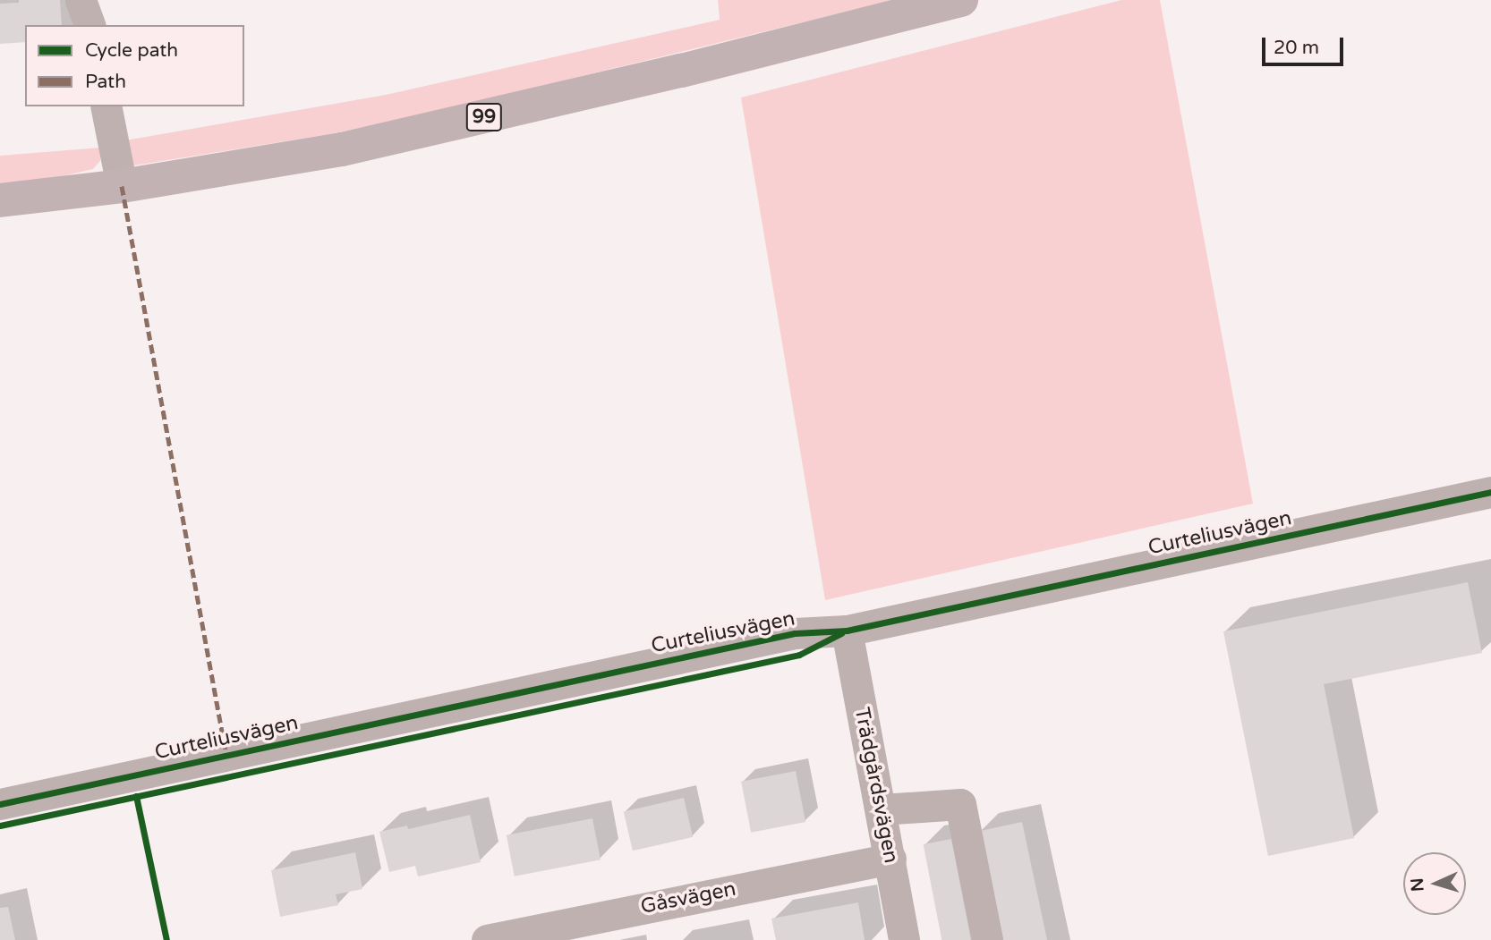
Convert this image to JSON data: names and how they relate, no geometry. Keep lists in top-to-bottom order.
{
  "streets": {
    "main road": ["99"],
    "street": ["Curteliusvägen", "Trädgårdsvägen", "Gåsvägen"]
  },
  "crossings": [
    ["Curteliusvägen", "Trädgårdsvägen"],
    ["Trädgårdsvägen", "Gåsvägen"]
  ],
  "legend": ["Cycle path", "Path"],
  "scale_bar": "20 m",
  "north": "left"
}
